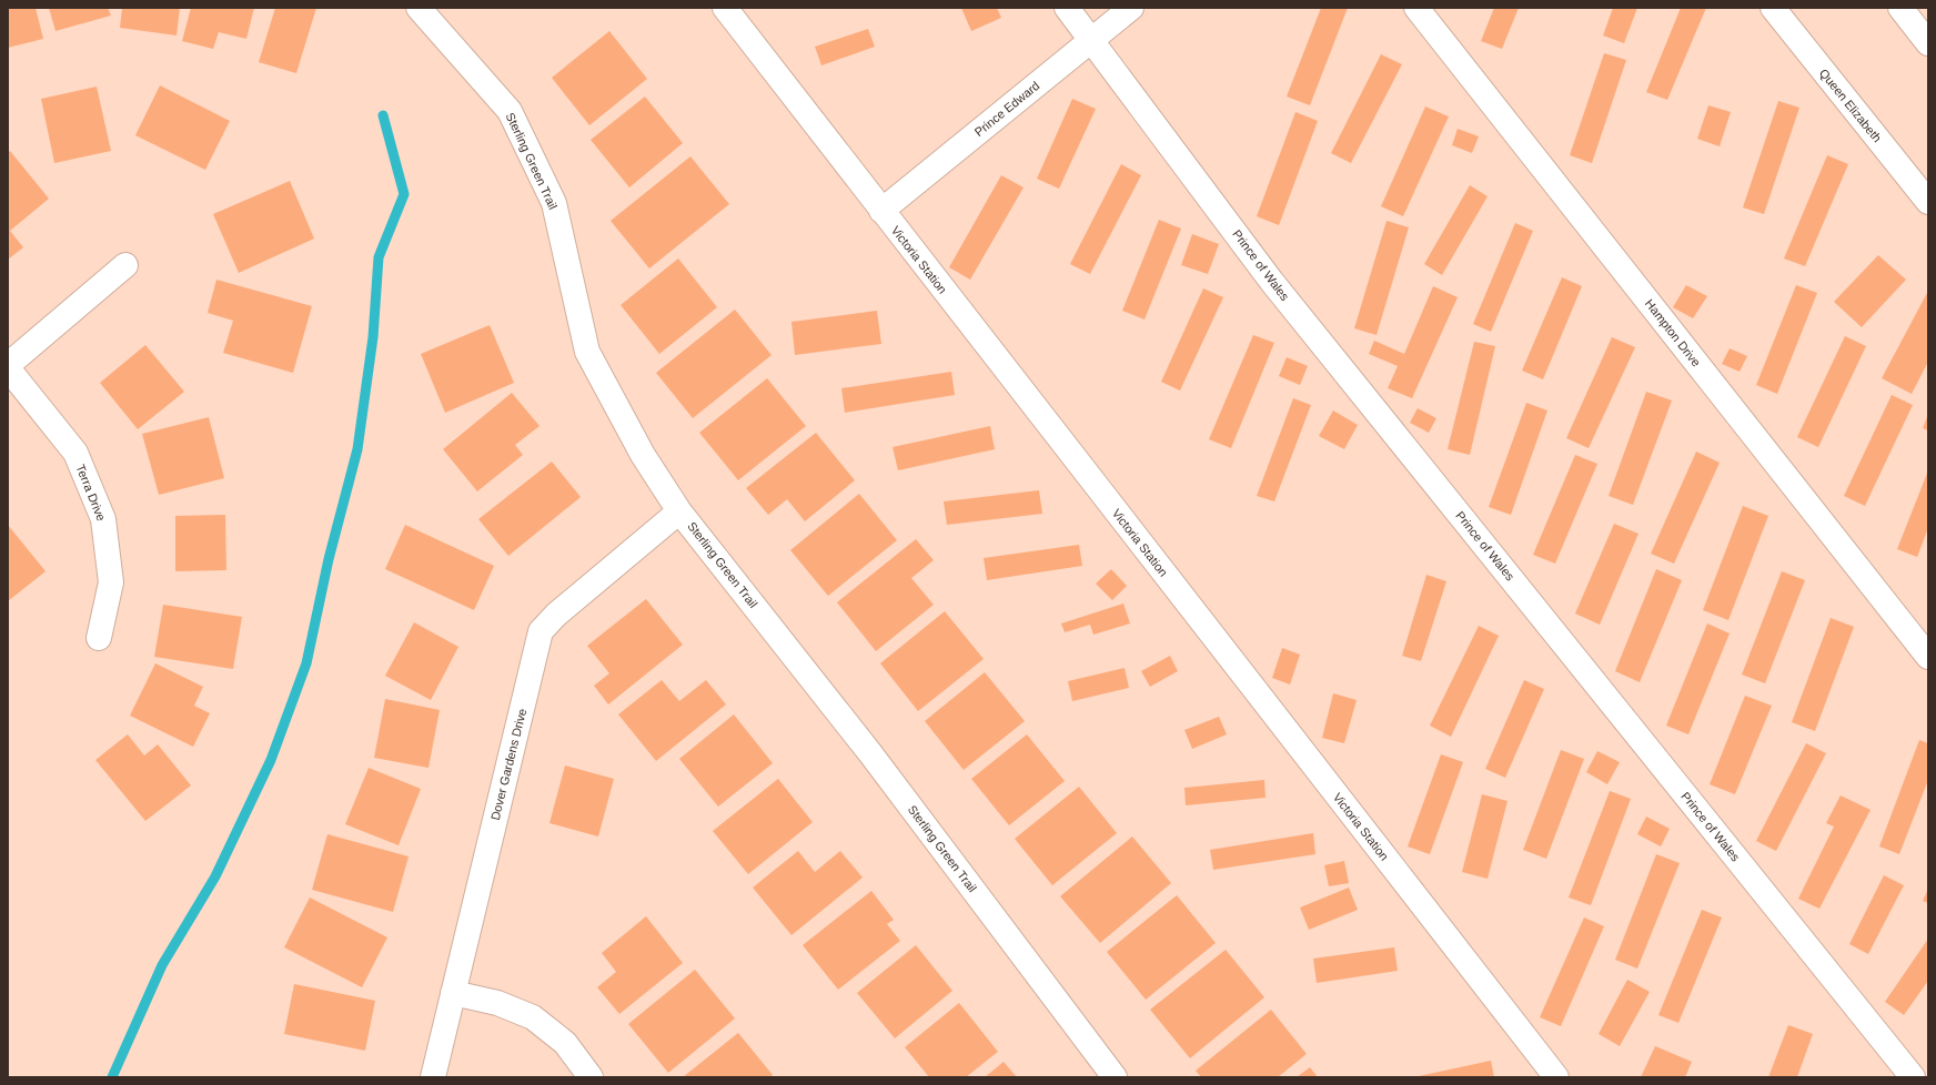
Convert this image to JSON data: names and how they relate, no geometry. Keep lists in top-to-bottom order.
{
  "streets": {
    "street": [
      "Queen Elizabeth",
      "Prince Edward",
      "Sterling Green Trail",
      "Victoria Station",
      "Prince of Wales",
      "Hampton Drive",
      "Terra Drive",
      "Dover Gardens Drive"
    ]
  },
  "crossings": [
    ["Prince Edward", "Victoria Station"],
    ["Prince Edward", "Prince of Wales"],
    ["Sterling Green Trail", "Dover Gardens Drive"]
  ]
}
